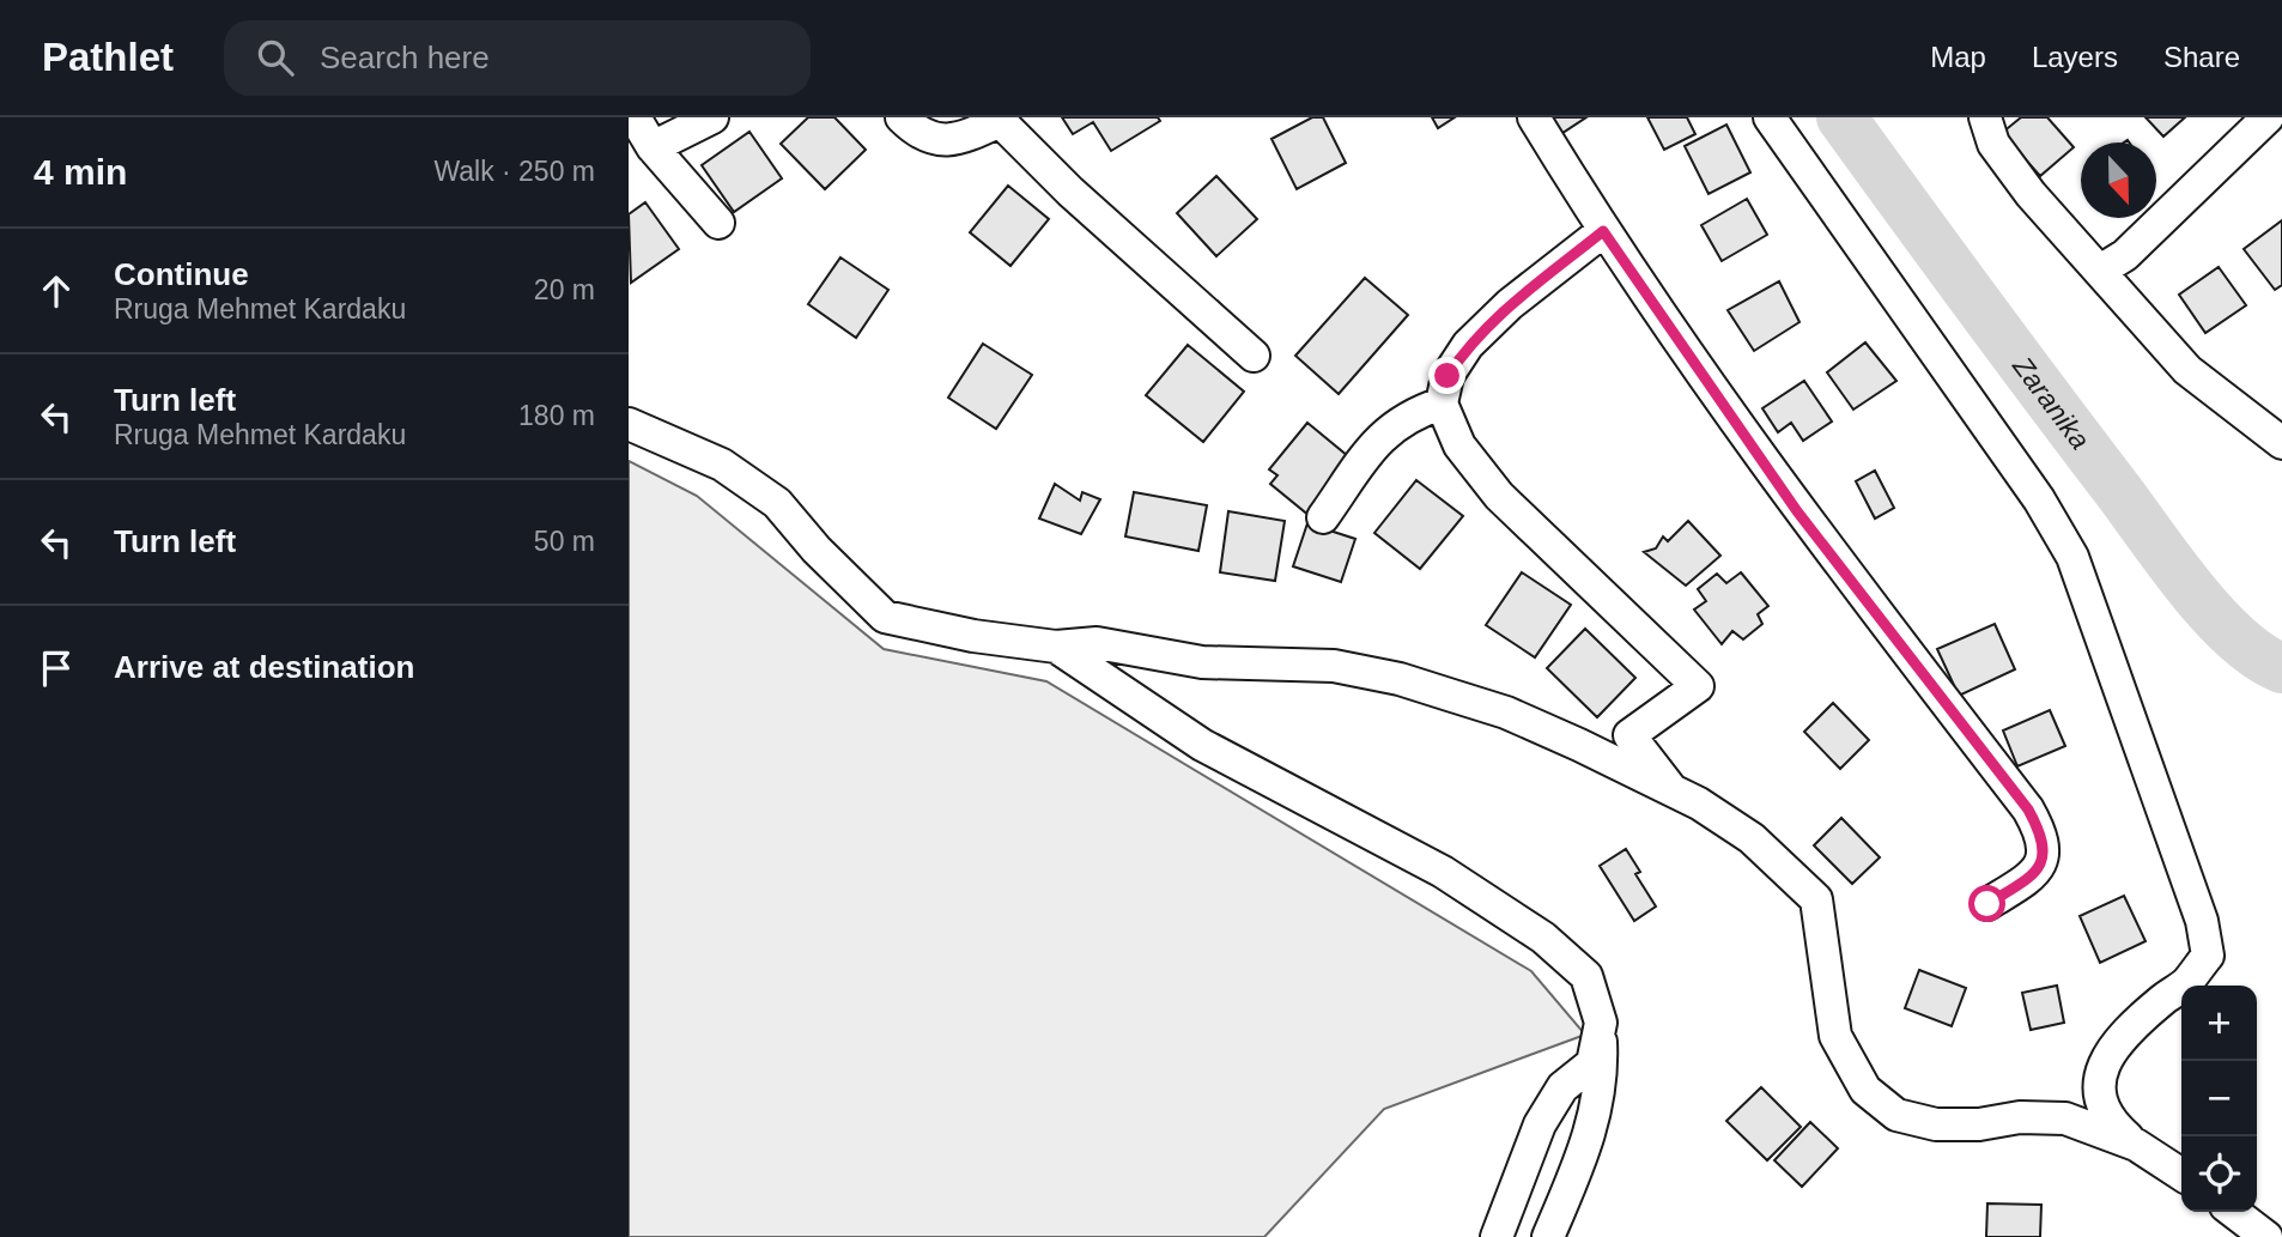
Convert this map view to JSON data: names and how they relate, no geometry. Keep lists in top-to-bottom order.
{
  "water": ["Zaranika"],
  "north": "bottom",
  "page": {
    "header": "Pathlet",
    "search": "Search here",
    "nav": ["Map", "Layers", "Share"],
    "heading": ["4 min", "Walk · 250 m"],
    "list": [
      ["Continue", "Rruga Mehmet Kardaku", "20 m"],
      ["Turn left", "Rruga Mehmet Kardaku", "180 m"],
      ["Turn left", "50 m"],
      "Arrive at destination"
    ],
    "map_buttons": ["+", "−"]
  }
}
